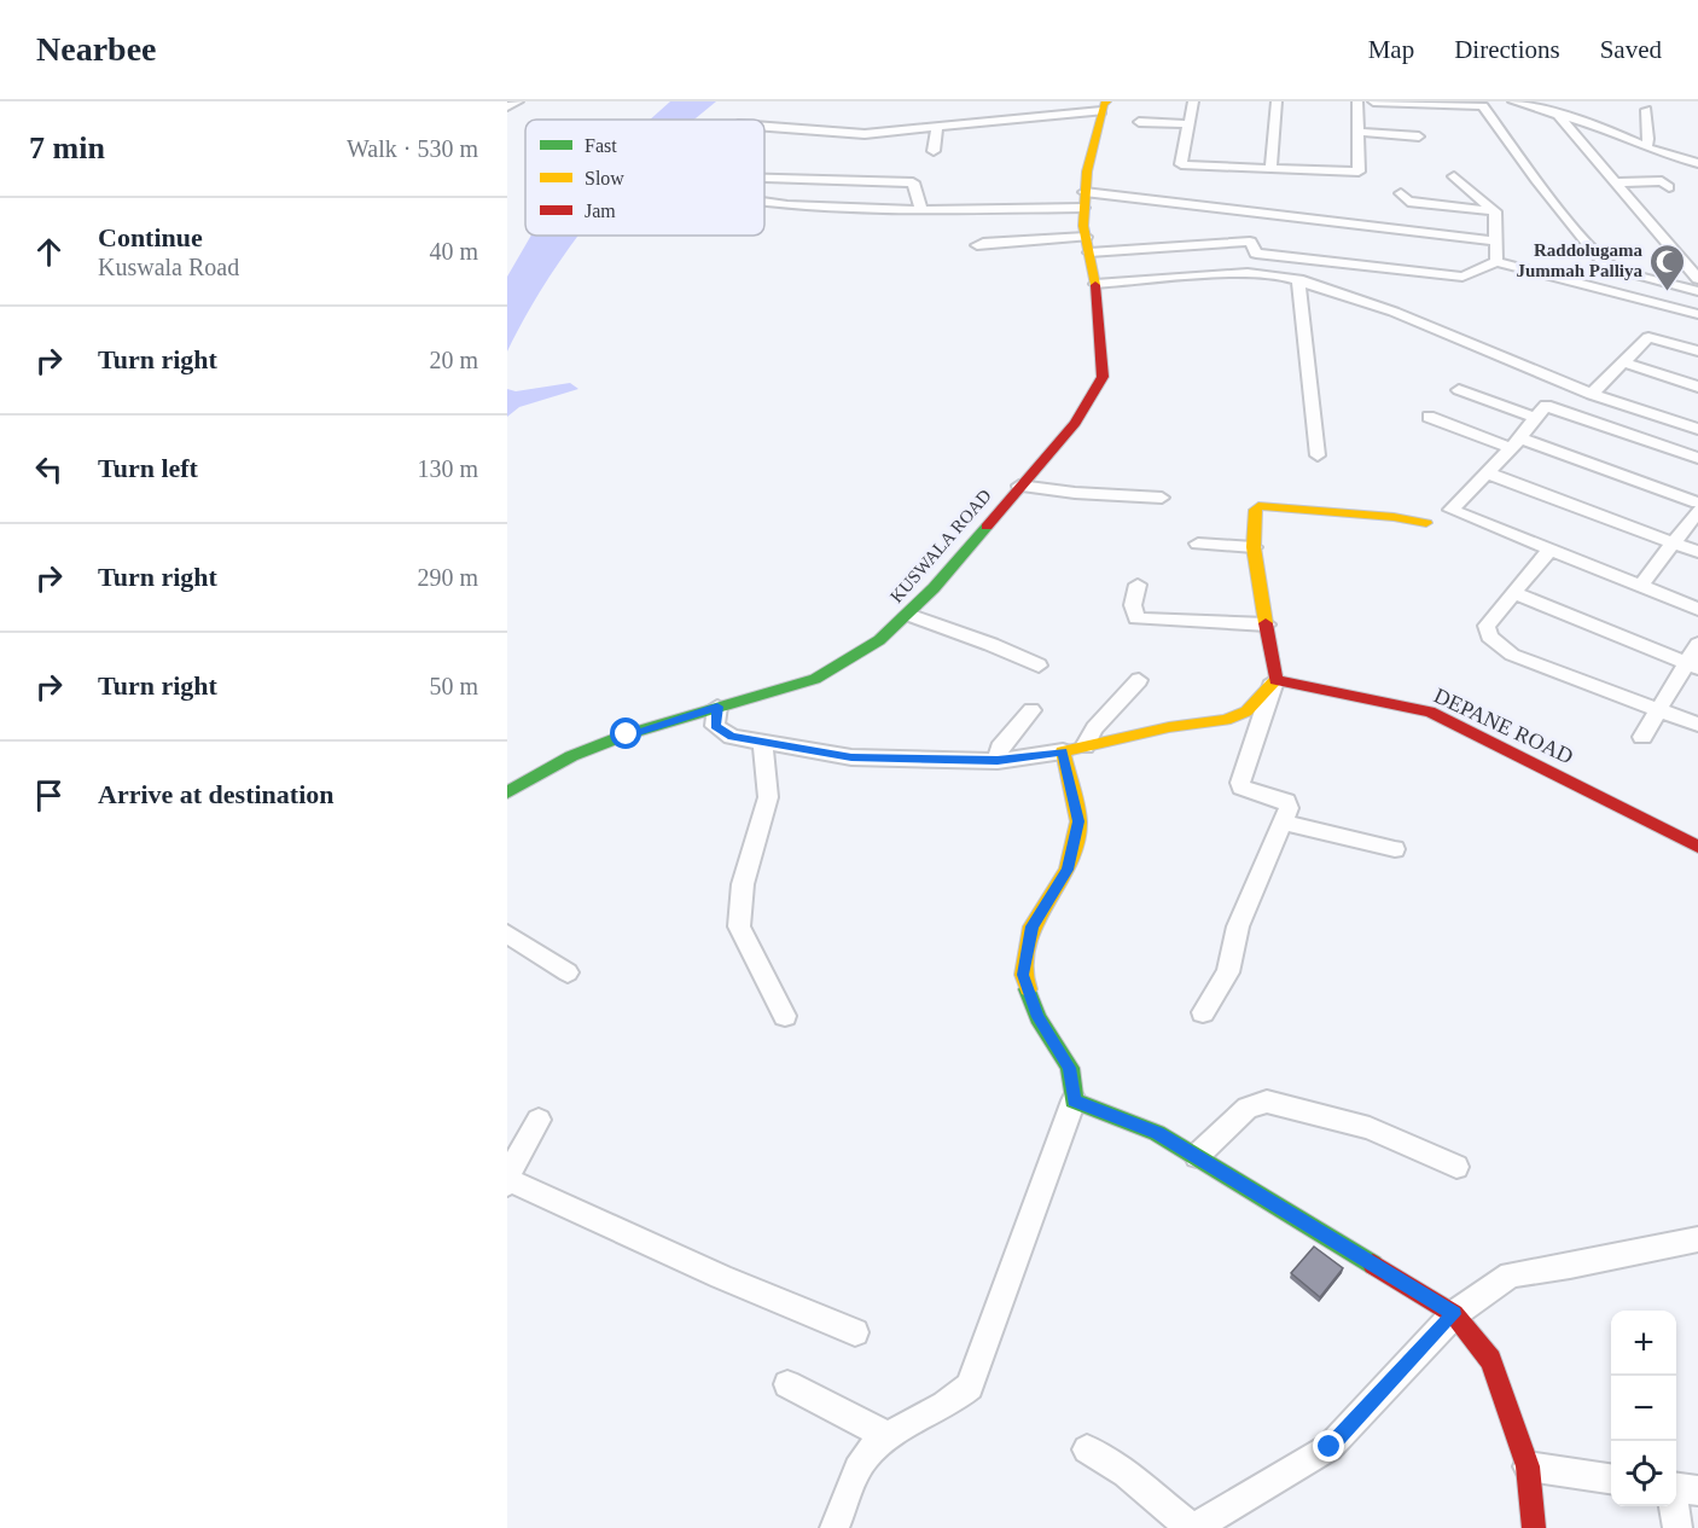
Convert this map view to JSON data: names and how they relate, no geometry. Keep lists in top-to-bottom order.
{
  "streets": {
    "street": ["KUSWALA ROAD", "DEPANE ROAD"]
  },
  "places": {
    "mosque": ["Raddolugama Jummah Palliya"]
  },
  "legend": ["Fast", "Slow", "Jam"],
  "page": {
    "header": "Nearbee",
    "nav": ["Map", "Directions", "Saved"],
    "heading": ["7 min", "Walk · 530 m"],
    "list": [
      ["Continue", "Kuswala Road", "40 m"],
      ["Turn right", "20 m"],
      ["Turn left", "130 m"],
      ["Turn right", "290 m"],
      ["Turn right", "50 m"],
      "Arrive at destination"
    ],
    "map_buttons": ["+", "−"]
  }
}
